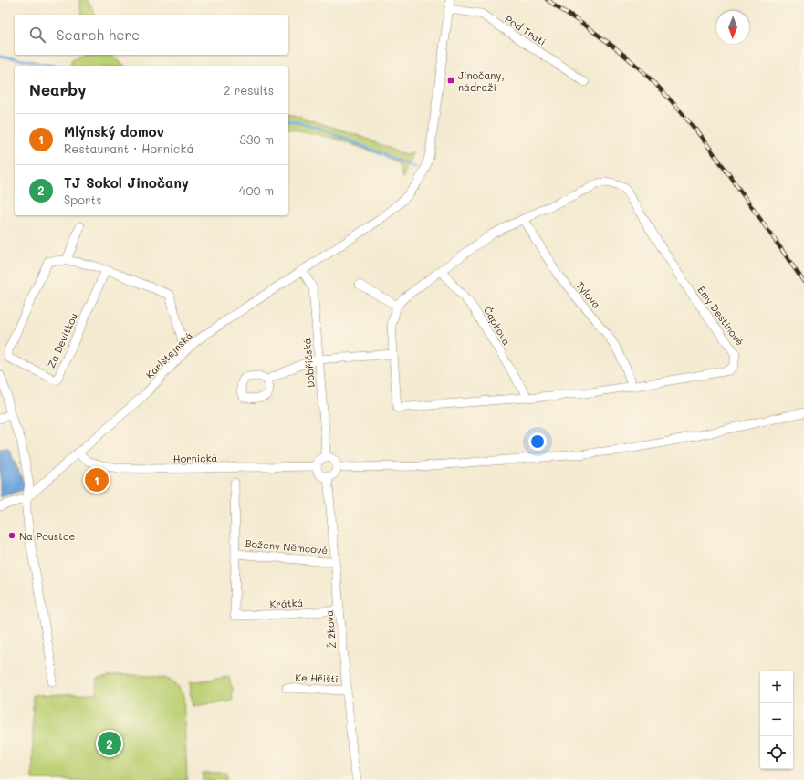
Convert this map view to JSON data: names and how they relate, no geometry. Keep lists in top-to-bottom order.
{
  "streets": {
    "street": [
      "Pod Tratí",
      "Tylova",
      "Emy Destinové",
      "Čapkova",
      "Za Devítkou",
      "Karlštejnská",
      "Dobříčská",
      "Hornická",
      "Boženy Němcové",
      "Krátká",
      "Žižkova",
      "Ke Hřišti"
    ]
  },
  "crossings": [
    ["Pod Tratí", "Karlštejnská"],
    ["Tylova", "Emy Destinové"],
    ["Emy Destinové", "Čapkova"],
    ["Za Devítkou", "Karlštejnská"],
    ["Karlštejnská", "Dobříčská"],
    ["Karlštejnská", "Hornická"],
    ["Dobříčská", "Hornická"],
    ["Dobříčská", "Žižkova"],
    ["Hornická", "Žižkova"],
    ["Boženy Němcové", "Krátká"],
    ["Boženy Němcové", "Žižkova"],
    ["Krátká", "Žižkova"],
    ["Žižkova", "Ke Hřišti"]
  ],
  "places": {
    "transit": ["Jinočany, nádraží"],
    "other": ["Na Poustce"]
  },
  "north": "bottom",
  "page": {
    "search": "Search here",
    "heading": ["Nearby", "2 results"],
    "list": [
      {
        "mark": "1",
        "name": "Mlýnský domov",
        "note": "Restaurant · Hornická",
        "value": "330 m"
      },
      {
        "mark": "2",
        "name": "TJ Sokol Jinočany",
        "note": "Sports",
        "value": "400 m"
      }
    ],
    "pins": ["1", "2"],
    "map_buttons": ["+", "−"]
  }
}
